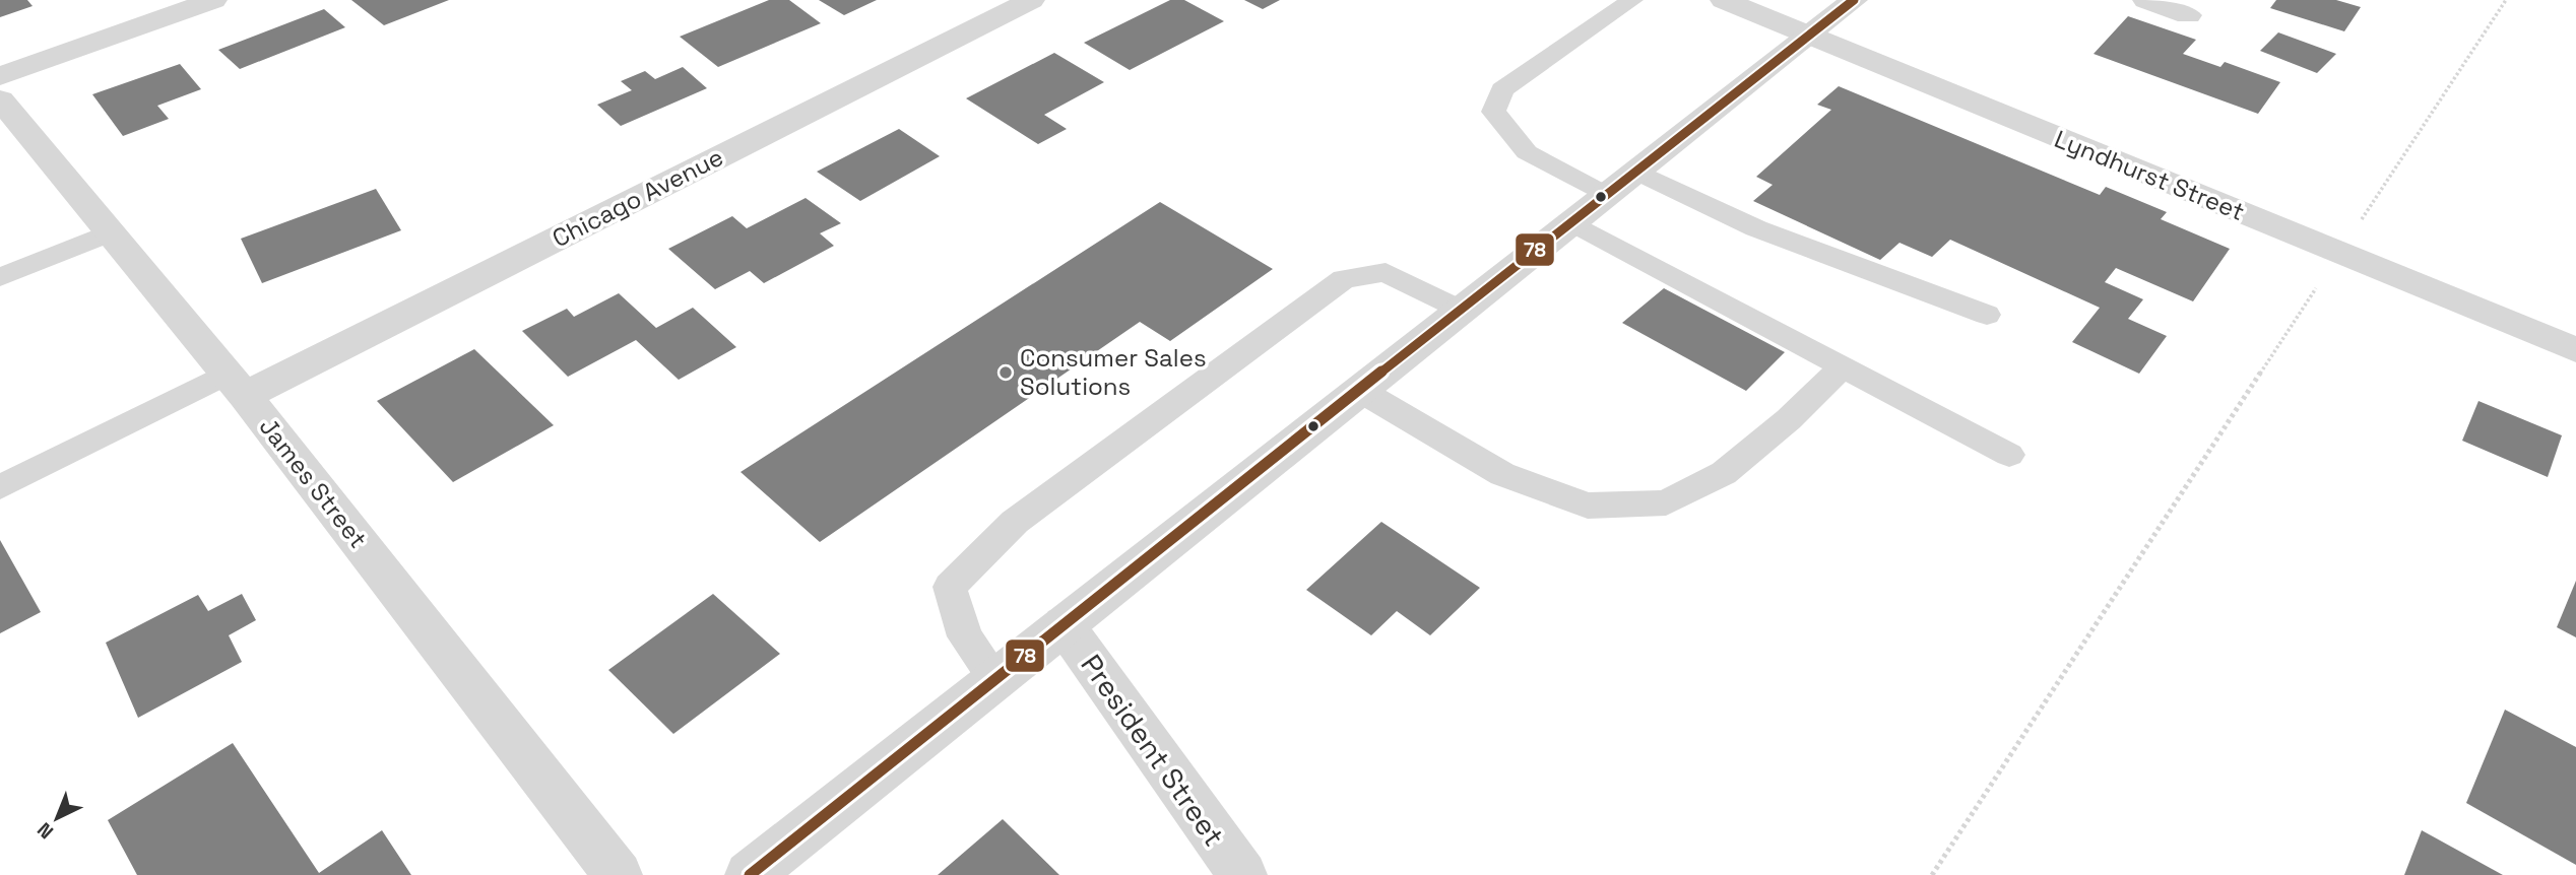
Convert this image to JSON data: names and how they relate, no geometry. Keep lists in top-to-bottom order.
{
  "streets": {
    "street": [
      "Lyndhurst Street",
      "Chicago Avenue",
      "James Street",
      "President Street"
    ]
  },
  "crossings": [
    ["Chicago Avenue", "James Street"]
  ],
  "places": ["Consumer Sales Solutions"],
  "lines": ["transit line 78"],
  "north": "bottom left"
}
